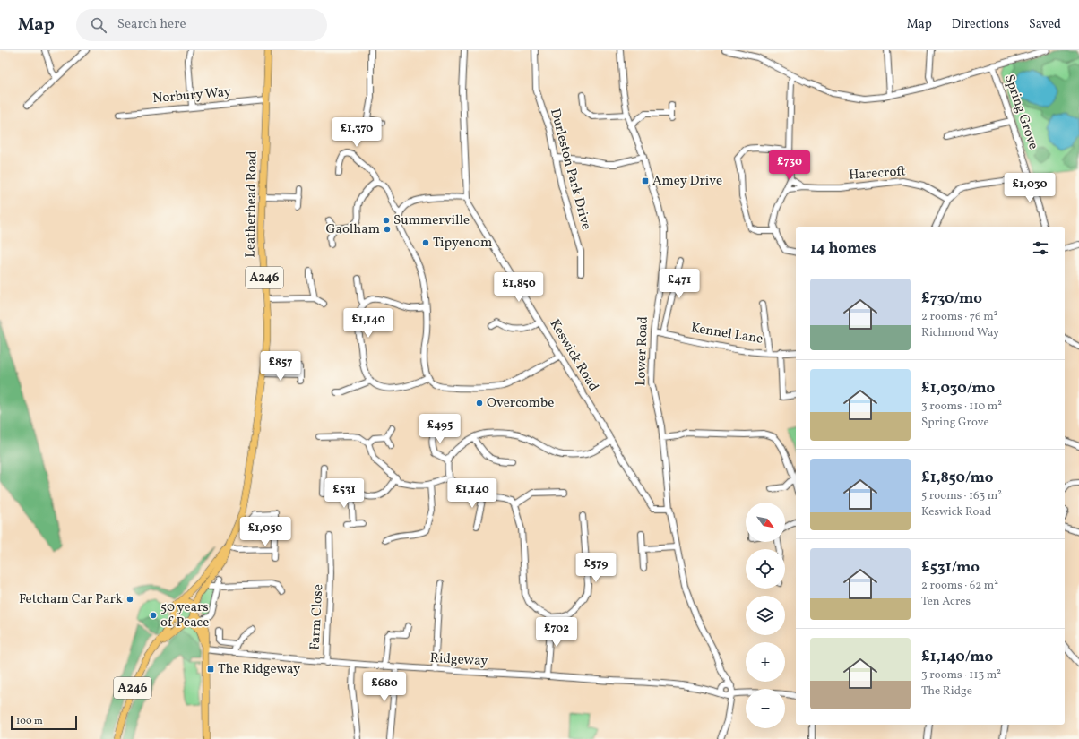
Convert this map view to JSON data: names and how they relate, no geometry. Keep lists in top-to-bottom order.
{
  "streets": {
    "main road": ["Leatherhead Road", "A246"],
    "street": [
      "Norbury Way",
      "Spring Grove",
      "Durleston Park Drive",
      "Harecroft",
      "Kennel Lane",
      "Lower Road",
      "Keswick Road",
      "Farm Close",
      "Ridgeway"
    ]
  },
  "crossings": [
    ["Norbury Way", "Leatherhead Road"],
    ["Leatherhead Road", "A246"],
    ["Kennel Lane", "Lower Road"],
    ["Lower Road", "Keswick Road"],
    ["Lower Road", "Ridgeway"],
    ["Farm Close", "Ridgeway"]
  ],
  "places": {
    "transit": ["Amey Drive", "The Ridgeway"],
    "other": [
      "Summerville",
      "Gaolham",
      "Tipyenom",
      "Overcombe",
      "Fetcham Car Park",
      "50 years of Peace"
    ]
  },
  "scale_bar": "100 m",
  "north": "bottom right",
  "page": {
    "header": "Map",
    "search": "Search here",
    "nav": ["Map", "Directions", "Saved"],
    "price": [
      "£1,370",
      "£730",
      "£1,030",
      "£471",
      "£1,850",
      "£1,140",
      "£857",
      "£495",
      "£531",
      "£1,140",
      "£1,050",
      "£579",
      "£702",
      "£680"
    ],
    "heading": "14 homes",
    "list": [
      {
        "name": "£730/mo",
        "note": "2 rooms · 76 m² · Richmond Way"
      },
      {
        "name": "£1,030/mo",
        "note": "3 rooms · 110 m² · Spring Grove"
      },
      {
        "name": "£1,850/mo",
        "note": "5 rooms · 163 m² · Keswick Road"
      },
      {
        "name": "£531/mo",
        "note": "2 rooms · 62 m² · Ten Acres"
      },
      {
        "name": "£1,140/mo",
        "note": "3 rooms · 113 m² · The Ridge"
      }
    ],
    "map_buttons": ["+", "−"],
    "scale": "100 m"
  }
}
